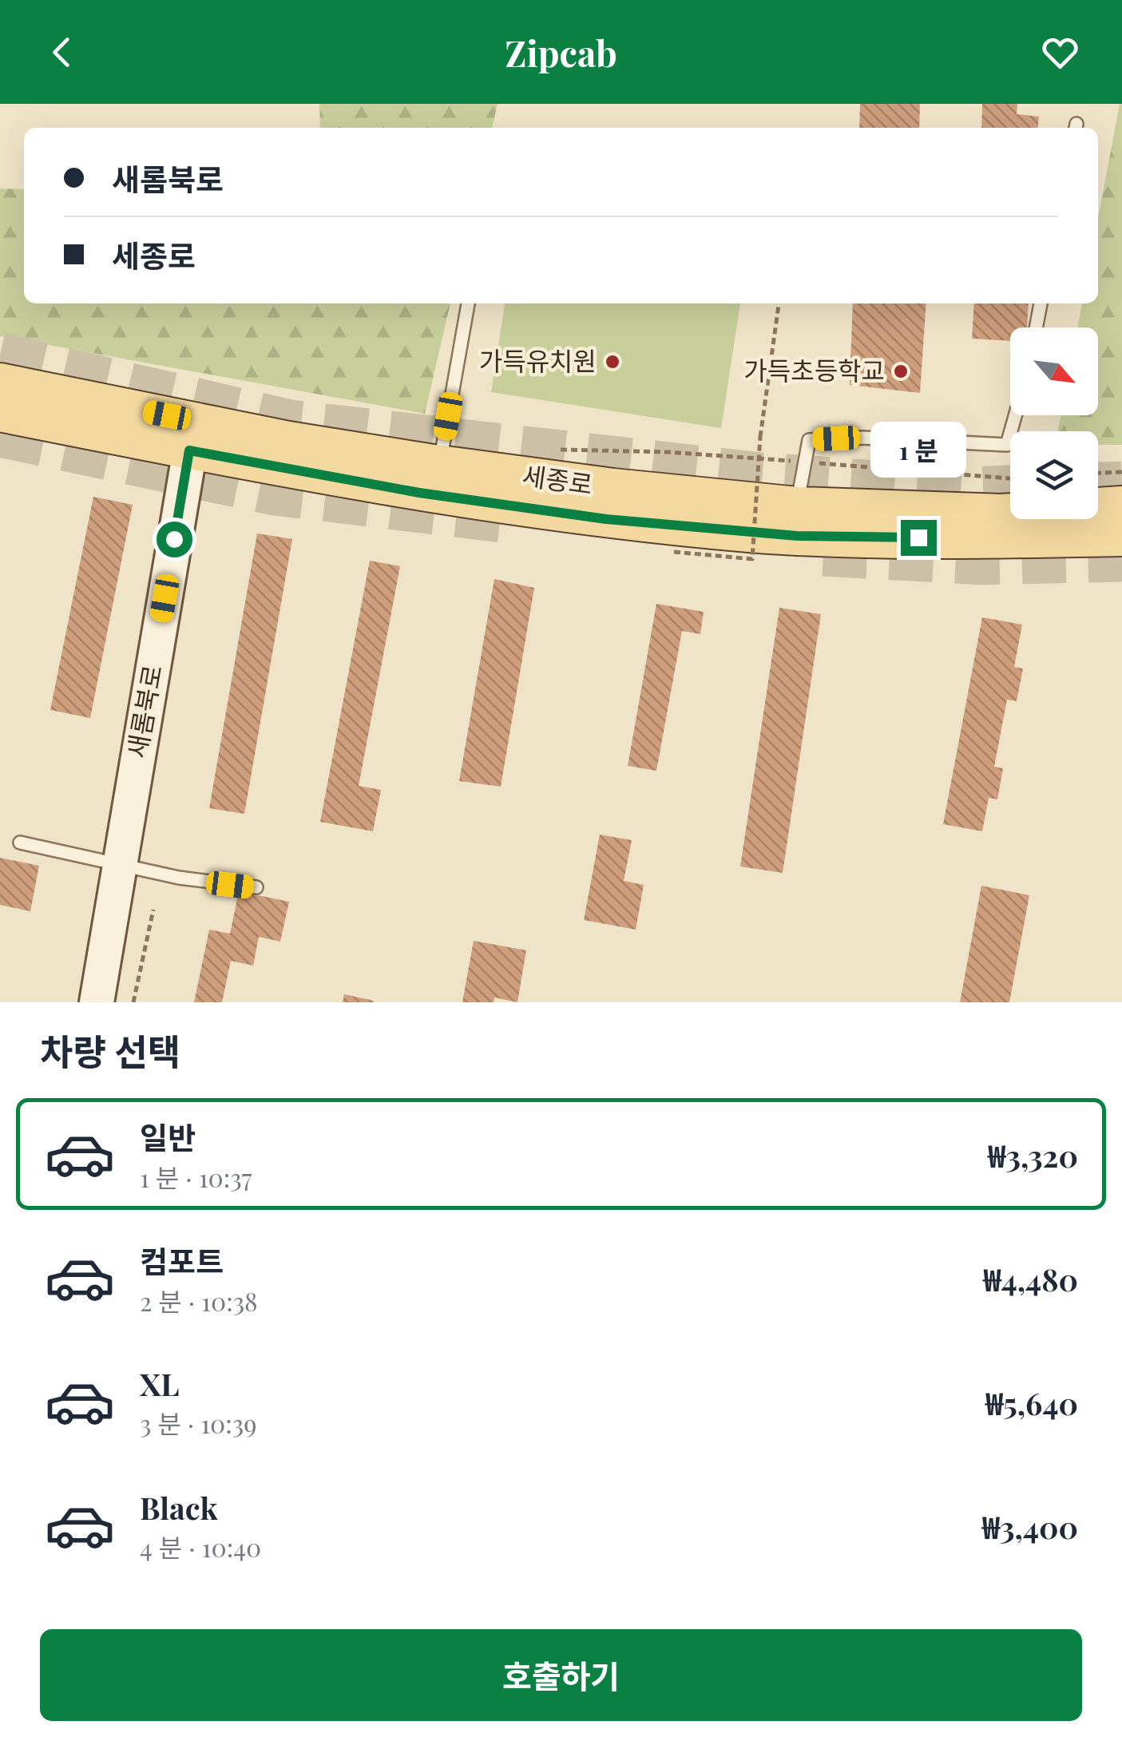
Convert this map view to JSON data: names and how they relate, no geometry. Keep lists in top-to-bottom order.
{
  "streets": {
    "main road": ["세종로"],
    "street": ["새롬북로"]
  },
  "crossings": [
    ["세종로", "새롬북로"]
  ],
  "places": ["가득유치원", "가득초등학교"],
  "north": "bottom right",
  "page": {
    "header": "Zipcab",
    "banner": ["새롬북로", "세종로"],
    "bubble": "1 분",
    "heading": "차량 선택",
    "list": [
      {
        "name": "일반",
        "note": "1 분 · 10:37",
        "value": "₩3,320"
      },
      {
        "name": "컴포트",
        "note": "2 분 · 10:38",
        "value": "₩4,480"
      },
      {
        "name": "XL",
        "note": "3 분 · 10:39",
        "value": "₩5,640"
      },
      {
        "name": "Black",
        "note": "4 분 · 10:40",
        "value": "₩3,400"
      }
    ],
    "buttons": "호출하기"
  }
}
